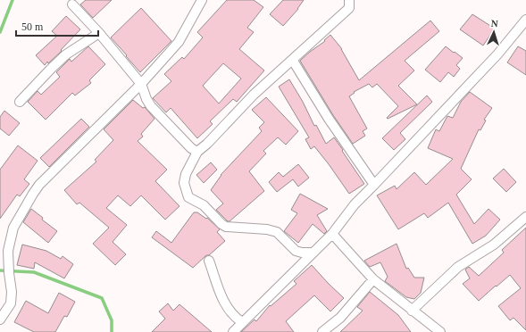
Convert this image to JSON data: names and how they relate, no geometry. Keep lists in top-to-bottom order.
{
  "scale_bar": "50 m",
  "north": "top"
}
